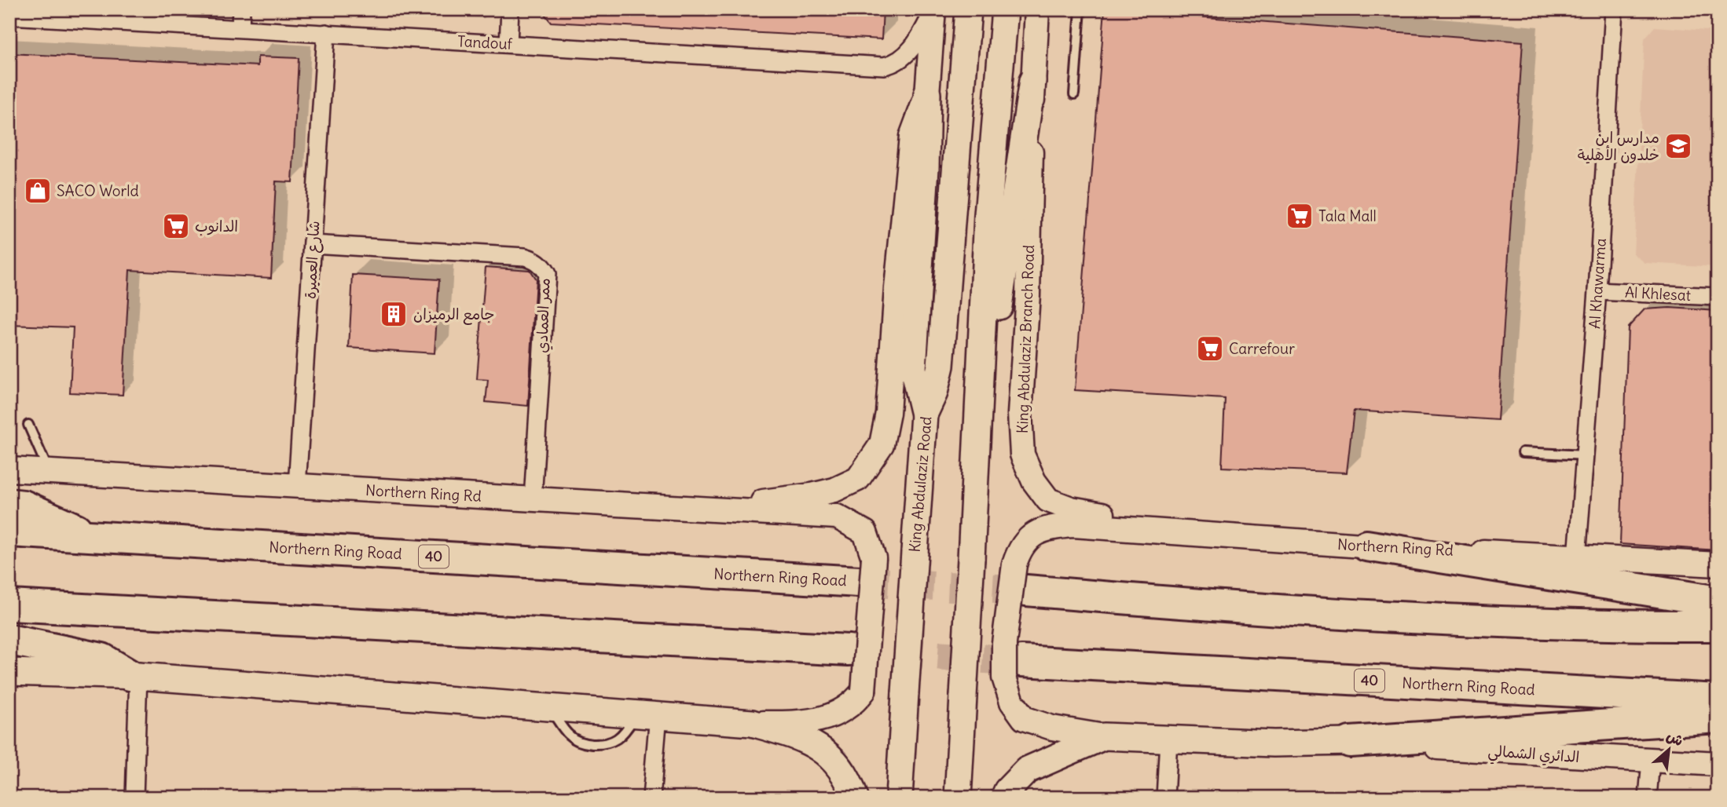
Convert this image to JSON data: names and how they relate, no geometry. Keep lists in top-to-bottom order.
{
  "streets": {
    "highway": ["Northern Ring Road", "40"],
    "main road": ["King Abdulaziz Road"],
    "street": [
      "Tandouf",
      "شارع العميرة",
      "Al Khawarma",
      "Al Khlesat",
      "ممر العمادي",
      "King Abdulaziz Branch Road",
      "Northern Ring Rd",
      "الدائري الشمالي"
    ]
  },
  "crossings": [
    ["Tandouf", "شارع العميرة"],
    ["شارع العميرة", "ممر العمادي"],
    ["شارع العميرة", "Northern Ring Rd"],
    ["Al Khawarma", "Al Khlesat"],
    ["Al Khawarma", "Northern Ring Rd"],
    ["ممر العمادي", "Northern Ring Rd"],
    ["King Abdulaziz Branch Road", "Northern Ring Rd"],
    ["Northern Ring Rd", "Northern Ring Road"]
  ],
  "places": {
    "school or university": ["مدارس ابن خلدون الأهلية"],
    "shop": ["SACO World"],
    "supermarket": ["Tala Mall", "الدانوب", "Carrefour"],
    "building": ["جامع الرميزان"]
  },
  "north": "top right"
}
